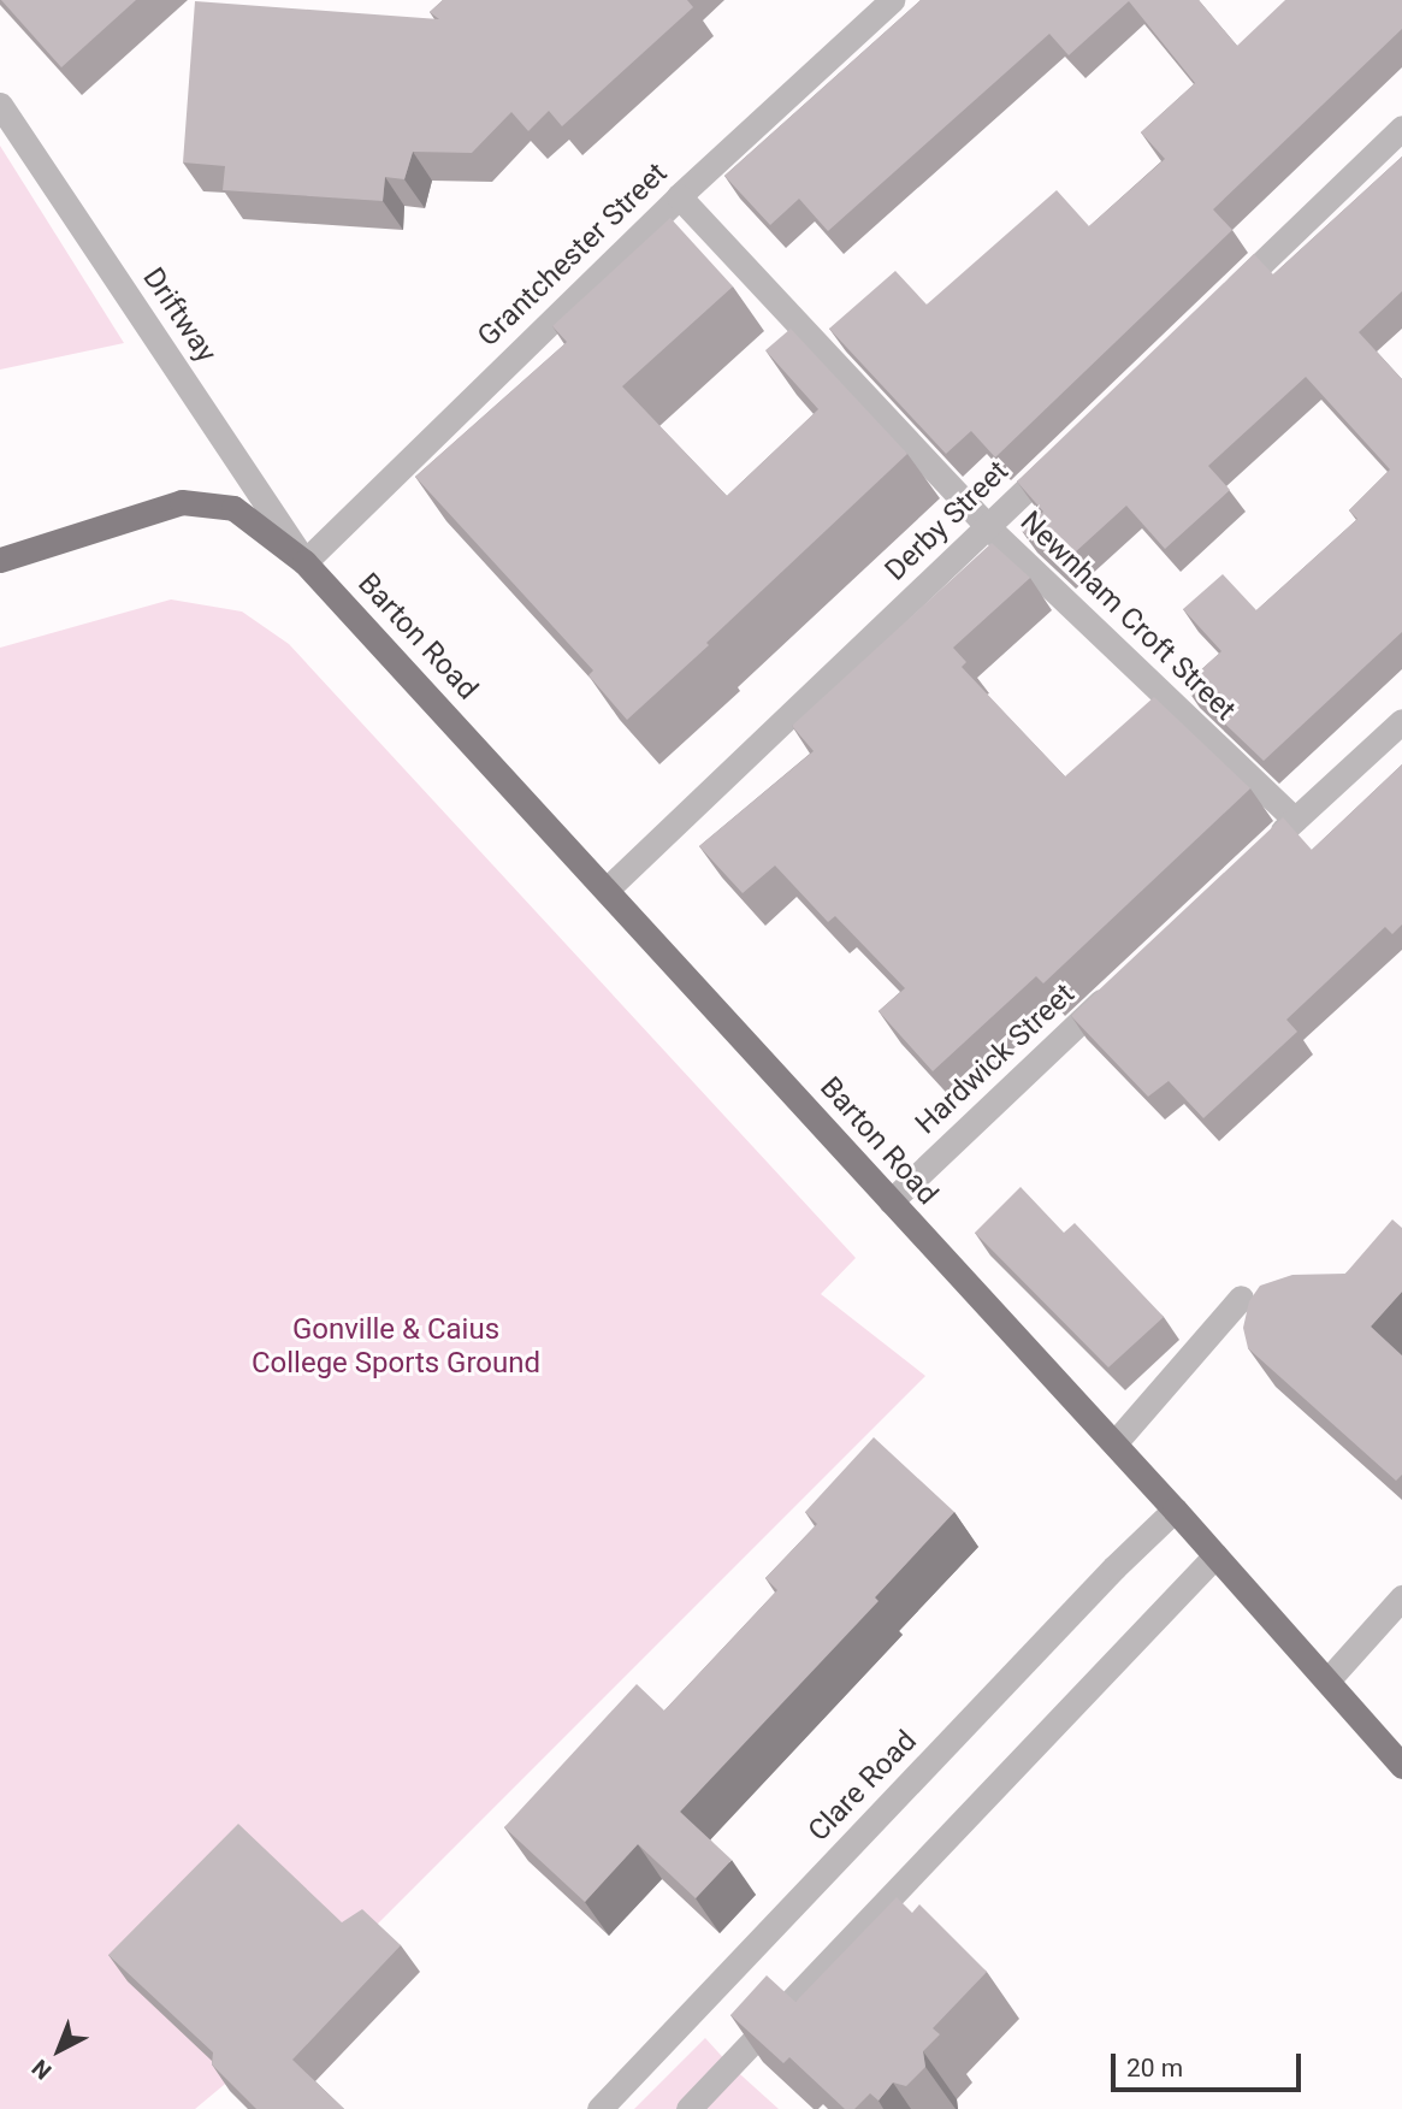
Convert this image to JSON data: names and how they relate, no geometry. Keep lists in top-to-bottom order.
{
  "streets": {
    "main road": ["Barton Road"],
    "street": [
      "Grantchester Street",
      "Driftway",
      "Derby Street",
      "Newnham Croft Street",
      "Hardwick Street",
      "Clare Road"
    ]
  },
  "crossings": [
    ["Grantchester Street", "Driftway"],
    ["Grantchester Street", "Newnham Croft Street"],
    ["Grantchester Street", "Barton Road"],
    ["Driftway", "Barton Road"],
    ["Derby Street", "Newnham Croft Street"],
    ["Derby Street", "Barton Road"],
    ["Barton Road", "Hardwick Street"],
    ["Barton Road", "Clare Road"]
  ],
  "parks": ["Gonville & Caius College Sports Ground"],
  "scale_bar": "20 m",
  "north": "bottom left"
}
